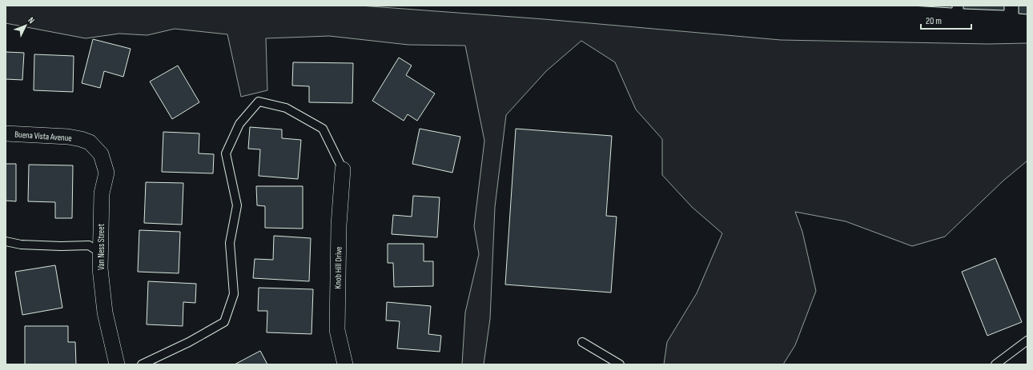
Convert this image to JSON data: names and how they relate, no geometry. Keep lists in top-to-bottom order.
{
  "streets": {
    "street": ["Buena Vista Avenue", "Van Ness Street", "Knob Hill Drive"]
  },
  "crossings": [
    ["Buena Vista Avenue", "Van Ness Street"]
  ],
  "scale_bar": "20 m",
  "north": "top right"
}
